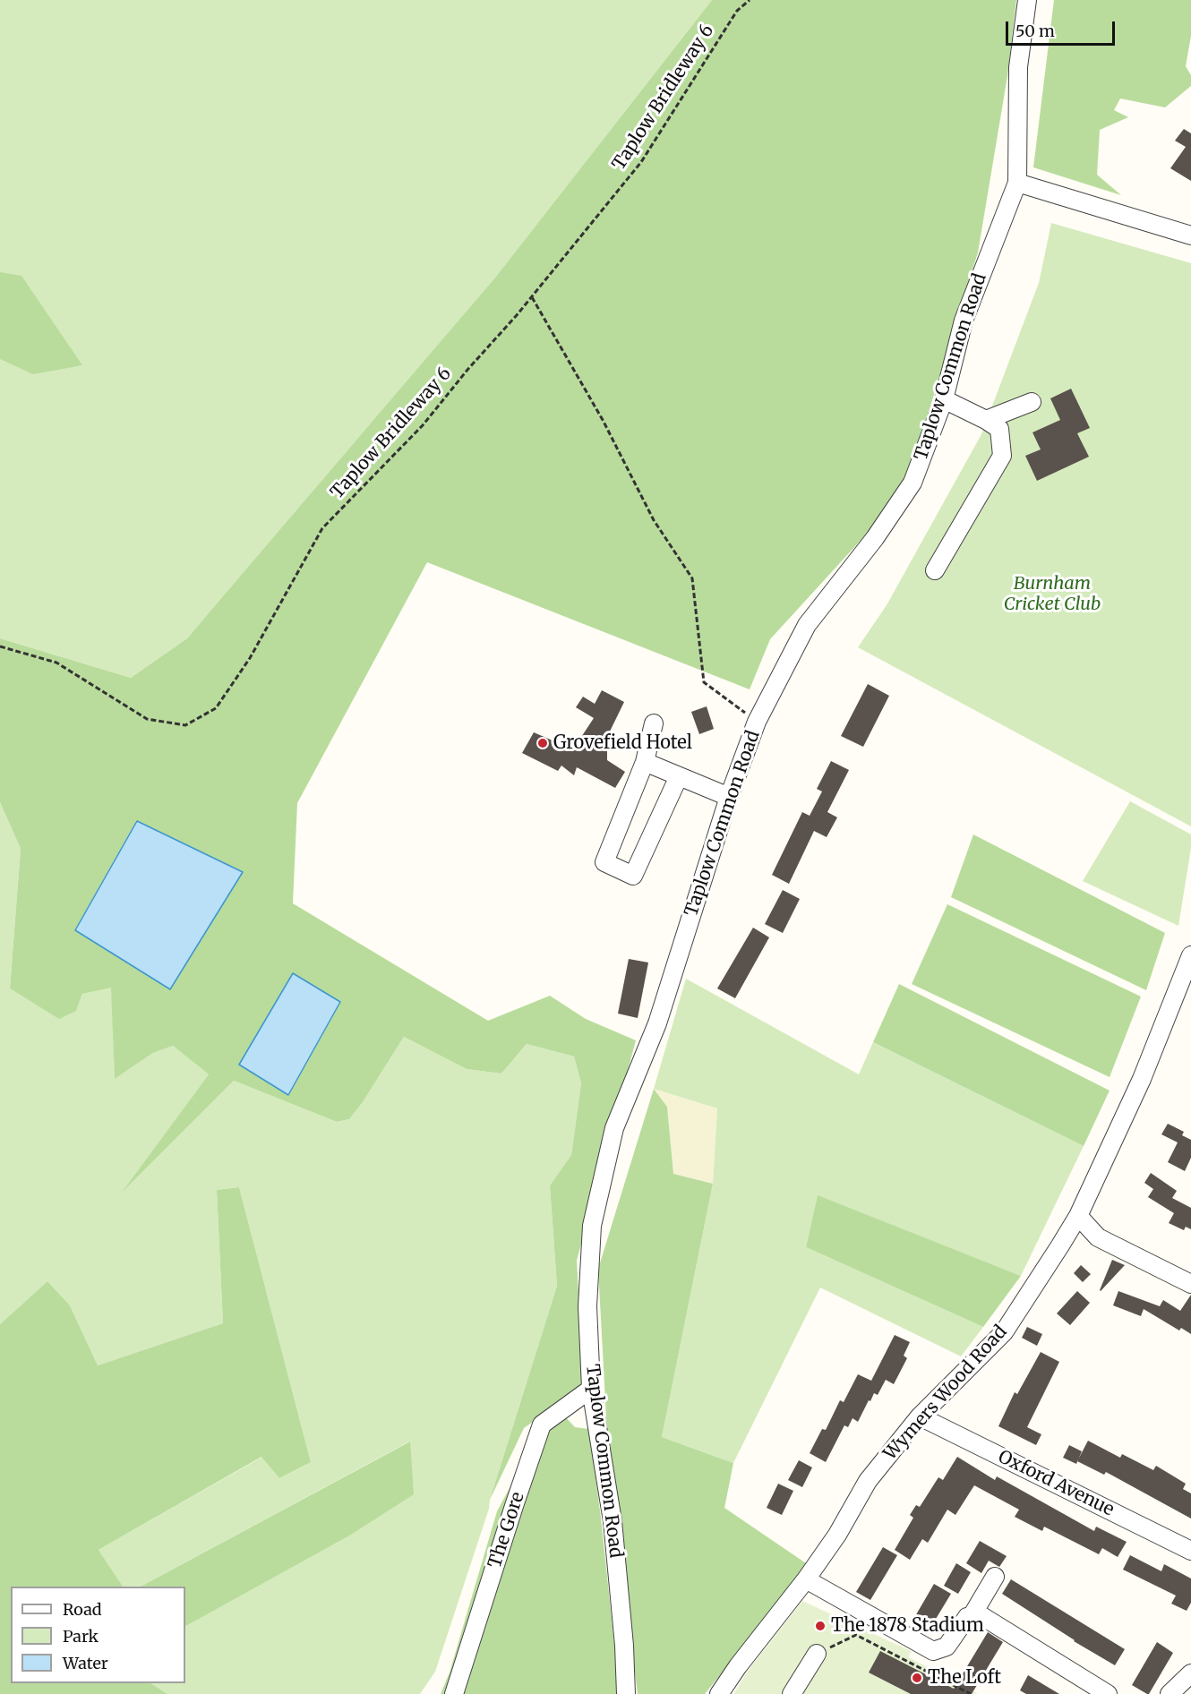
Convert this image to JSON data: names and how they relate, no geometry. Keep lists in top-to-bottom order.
{
  "streets": {
    "street": [
      "Taplow Common Road",
      "Wymers Wood Road",
      "Oxford Avenue",
      "The Gore"
    ],
    "path": ["Taplow Bridleway 6"]
  },
  "crossings": [
    ["Taplow Common Road", "The Gore"],
    ["Wymers Wood Road", "Oxford Avenue"]
  ],
  "parks": ["Burnham Cricket Club"],
  "places": ["Grovefield Hotel", "The 1878 Stadium", "The Loft"],
  "legend": ["Road", "Park", "Water"],
  "scale_bar": "50 m"
}
